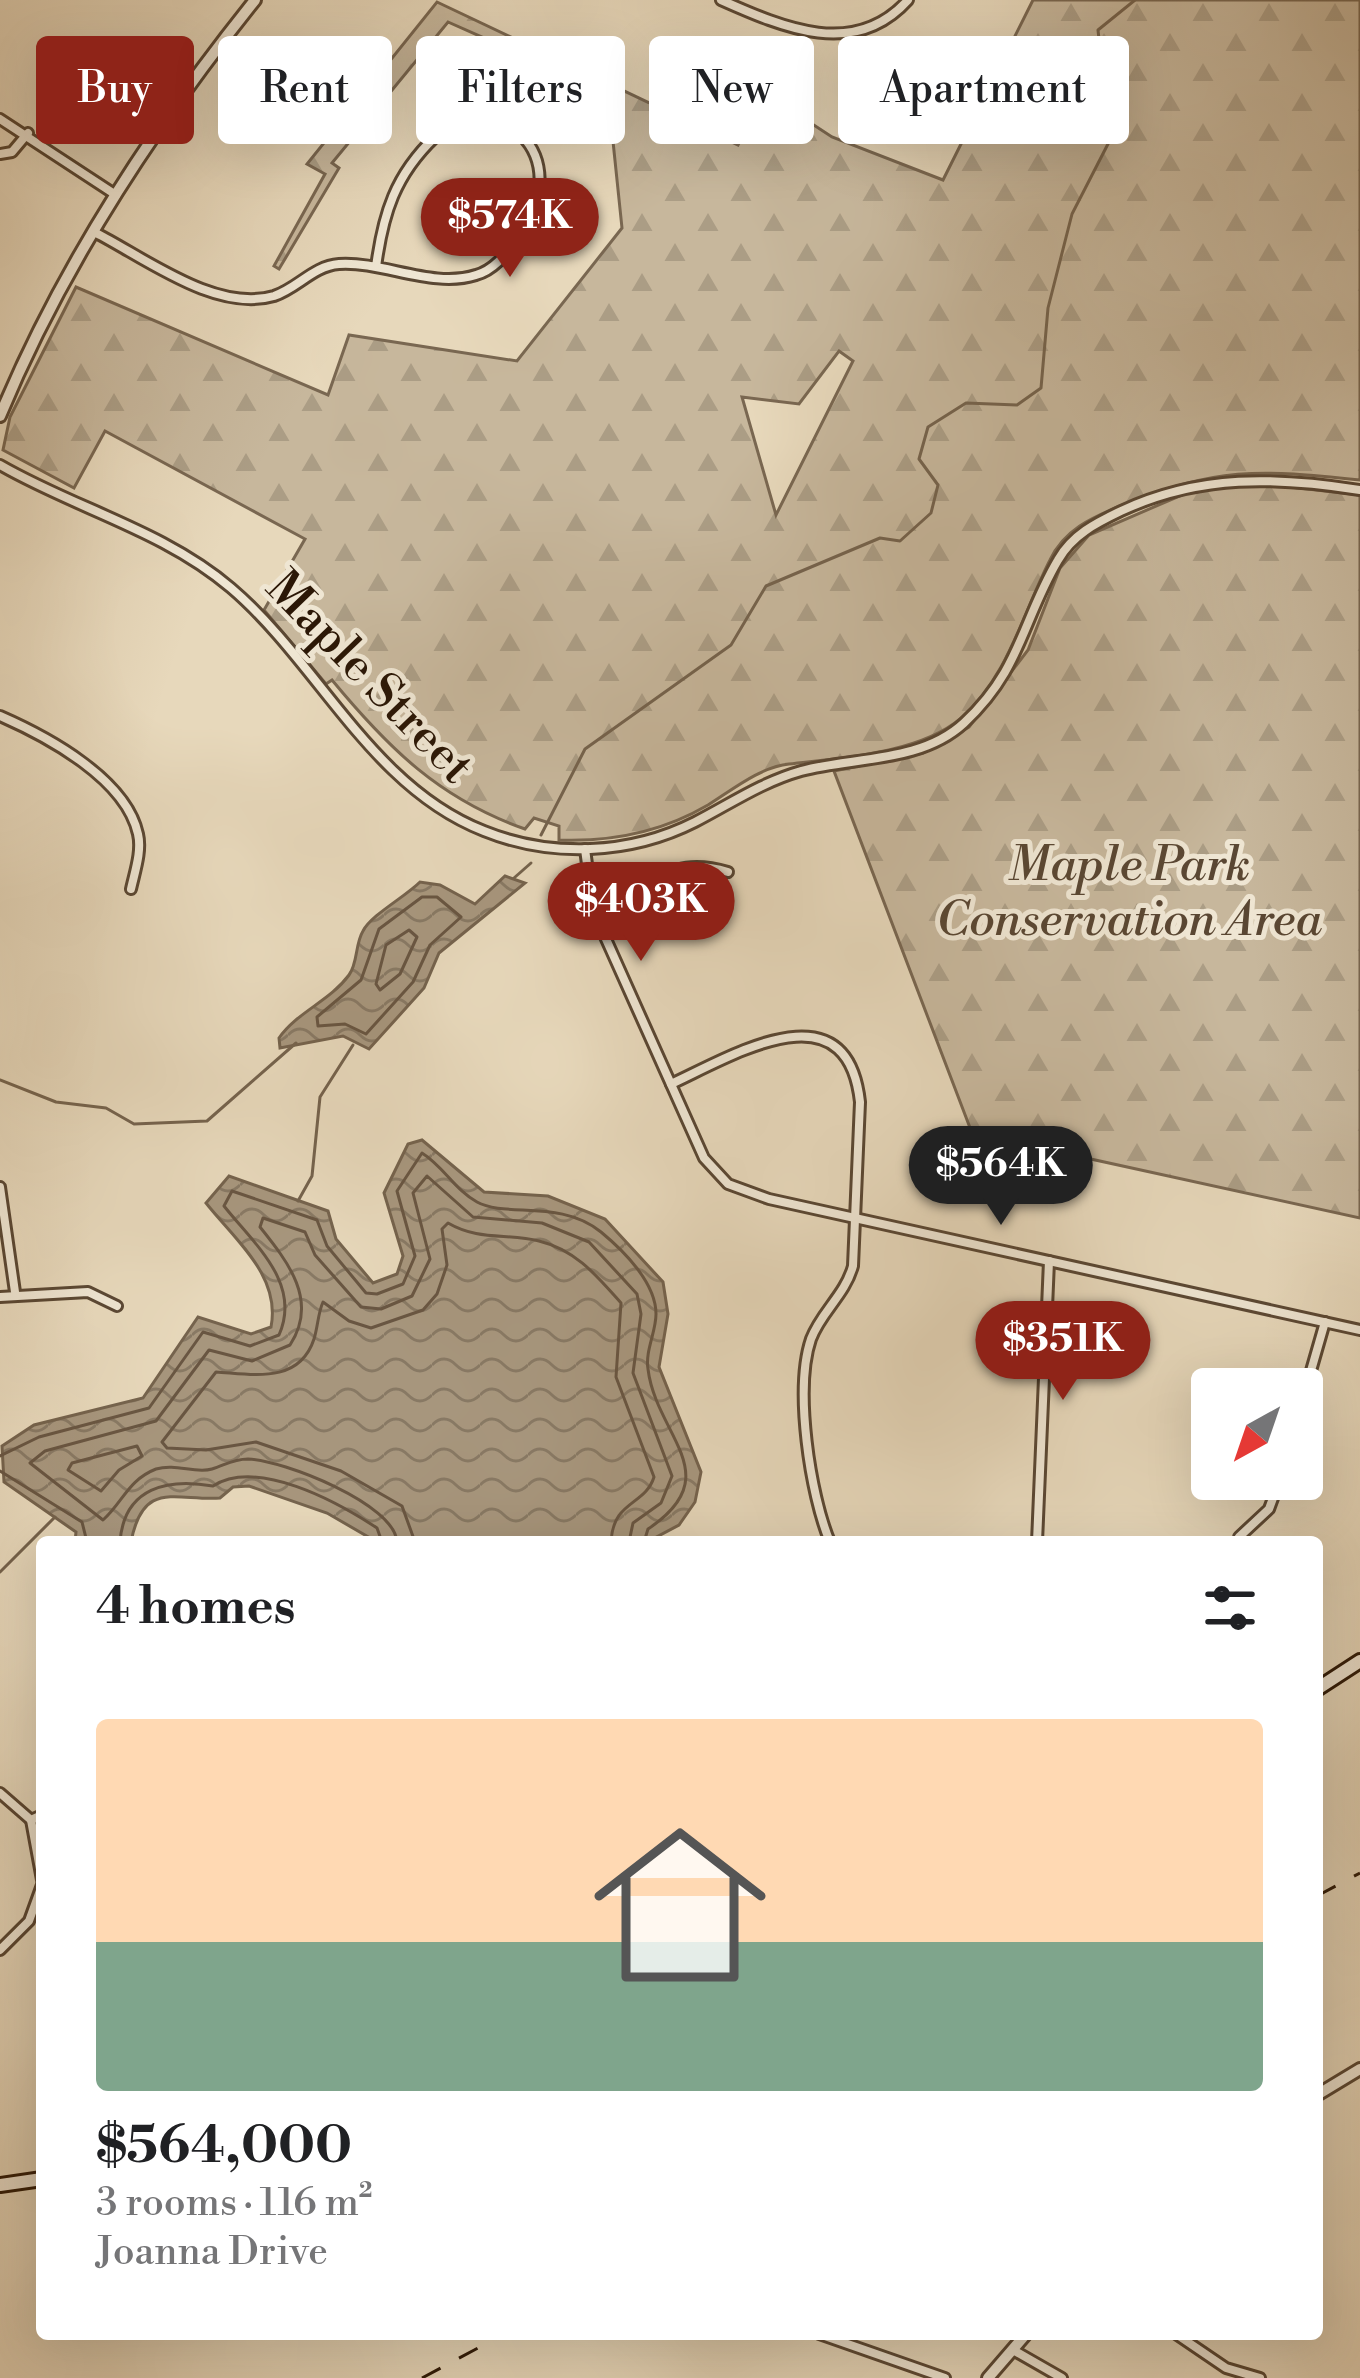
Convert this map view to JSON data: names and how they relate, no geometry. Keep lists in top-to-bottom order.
{
  "streets": {
    "street": ["Maple Street"]
  },
  "parks": ["Maple Park Conservation Area"],
  "north": "bottom left",
  "page": {
    "chip": [
      "Buy",
      "Rent",
      "Filters",
      "New",
      "Apartment"
    ],
    "price": [
      "$574K",
      "$403K",
      "$564K",
      "$351K"
    ],
    "heading": "4 homes",
    "list": [
      {
        "name": "$564,000",
        "note": "3 rooms · 116 m² · Joanna Drive"
      }
    ]
  }
}
